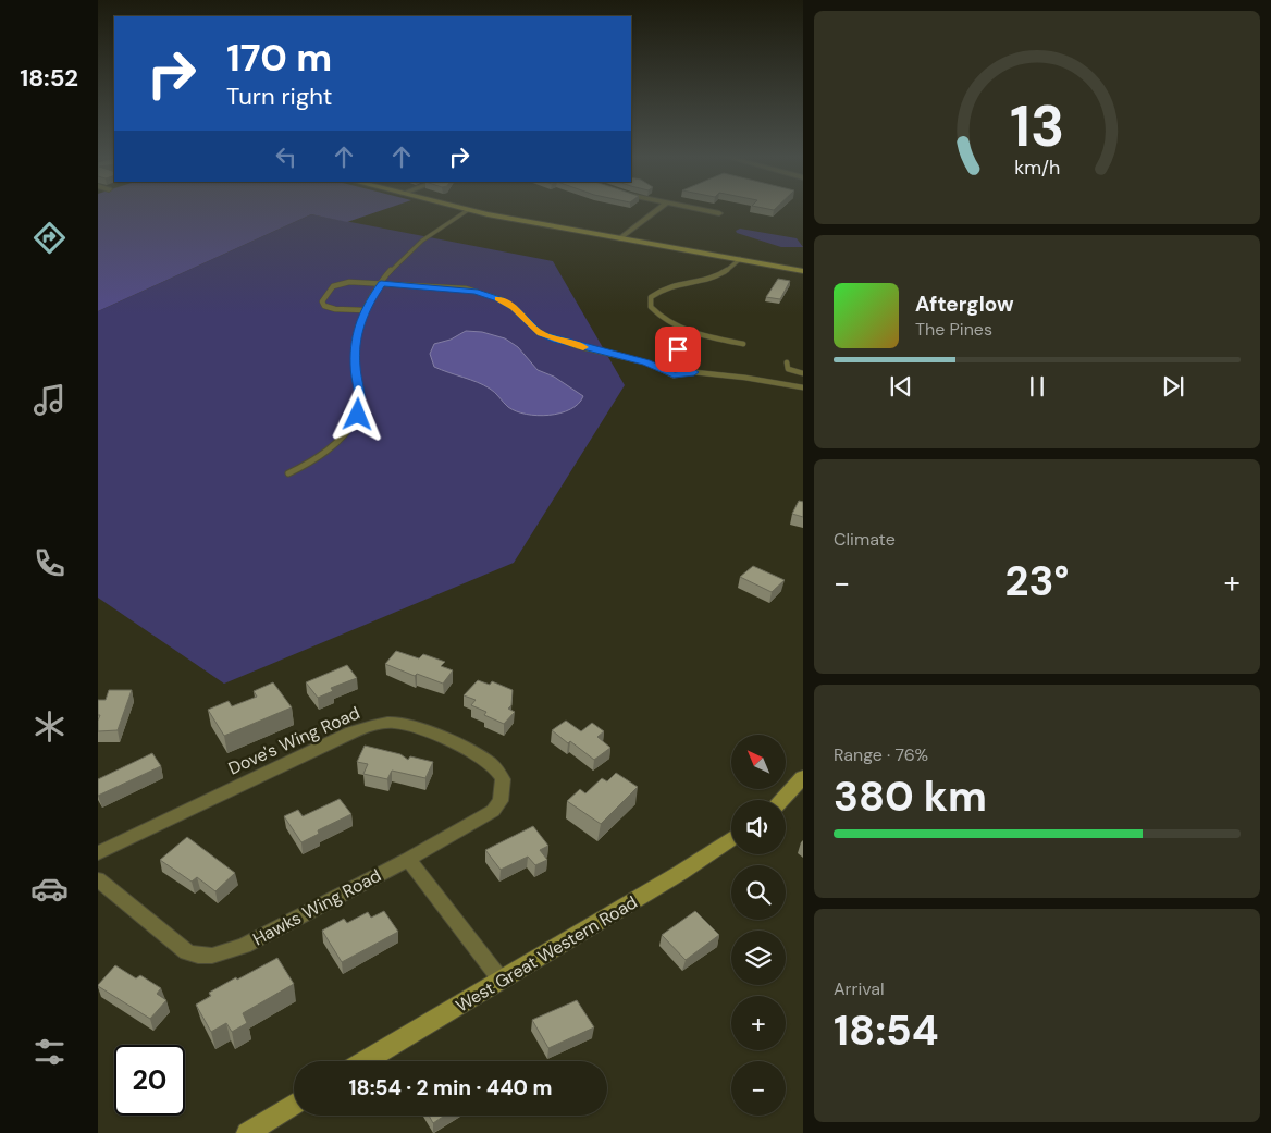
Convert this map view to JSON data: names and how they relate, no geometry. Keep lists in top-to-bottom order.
{
  "streets": {
    "main road": ["West Great Western Road"],
    "street": ["Dove's Wing Road", "Hawks Wing Road"]
  },
  "crossings": [
    ["Dove's Wing Road", "Hawks Wing Road"]
  ],
  "north": "top left",
  "page": {
    "tabs": "18:52",
    "turn": ["170 m", "Turn right"],
    "song": ["Afterglow", "The Pines"],
    "tile": [
      "Climate",
      ["Range · 76%", "380 km"],
      ["Arrival", "18:54"]
    ],
    "heat": ["−", "23°", "+"],
    "map_buttons": ["+", "−"],
    "limit": "20",
    "trip": "18:54 · 2 min · 440 m",
    "gauge": ["13", "km/h"]
  }
}
